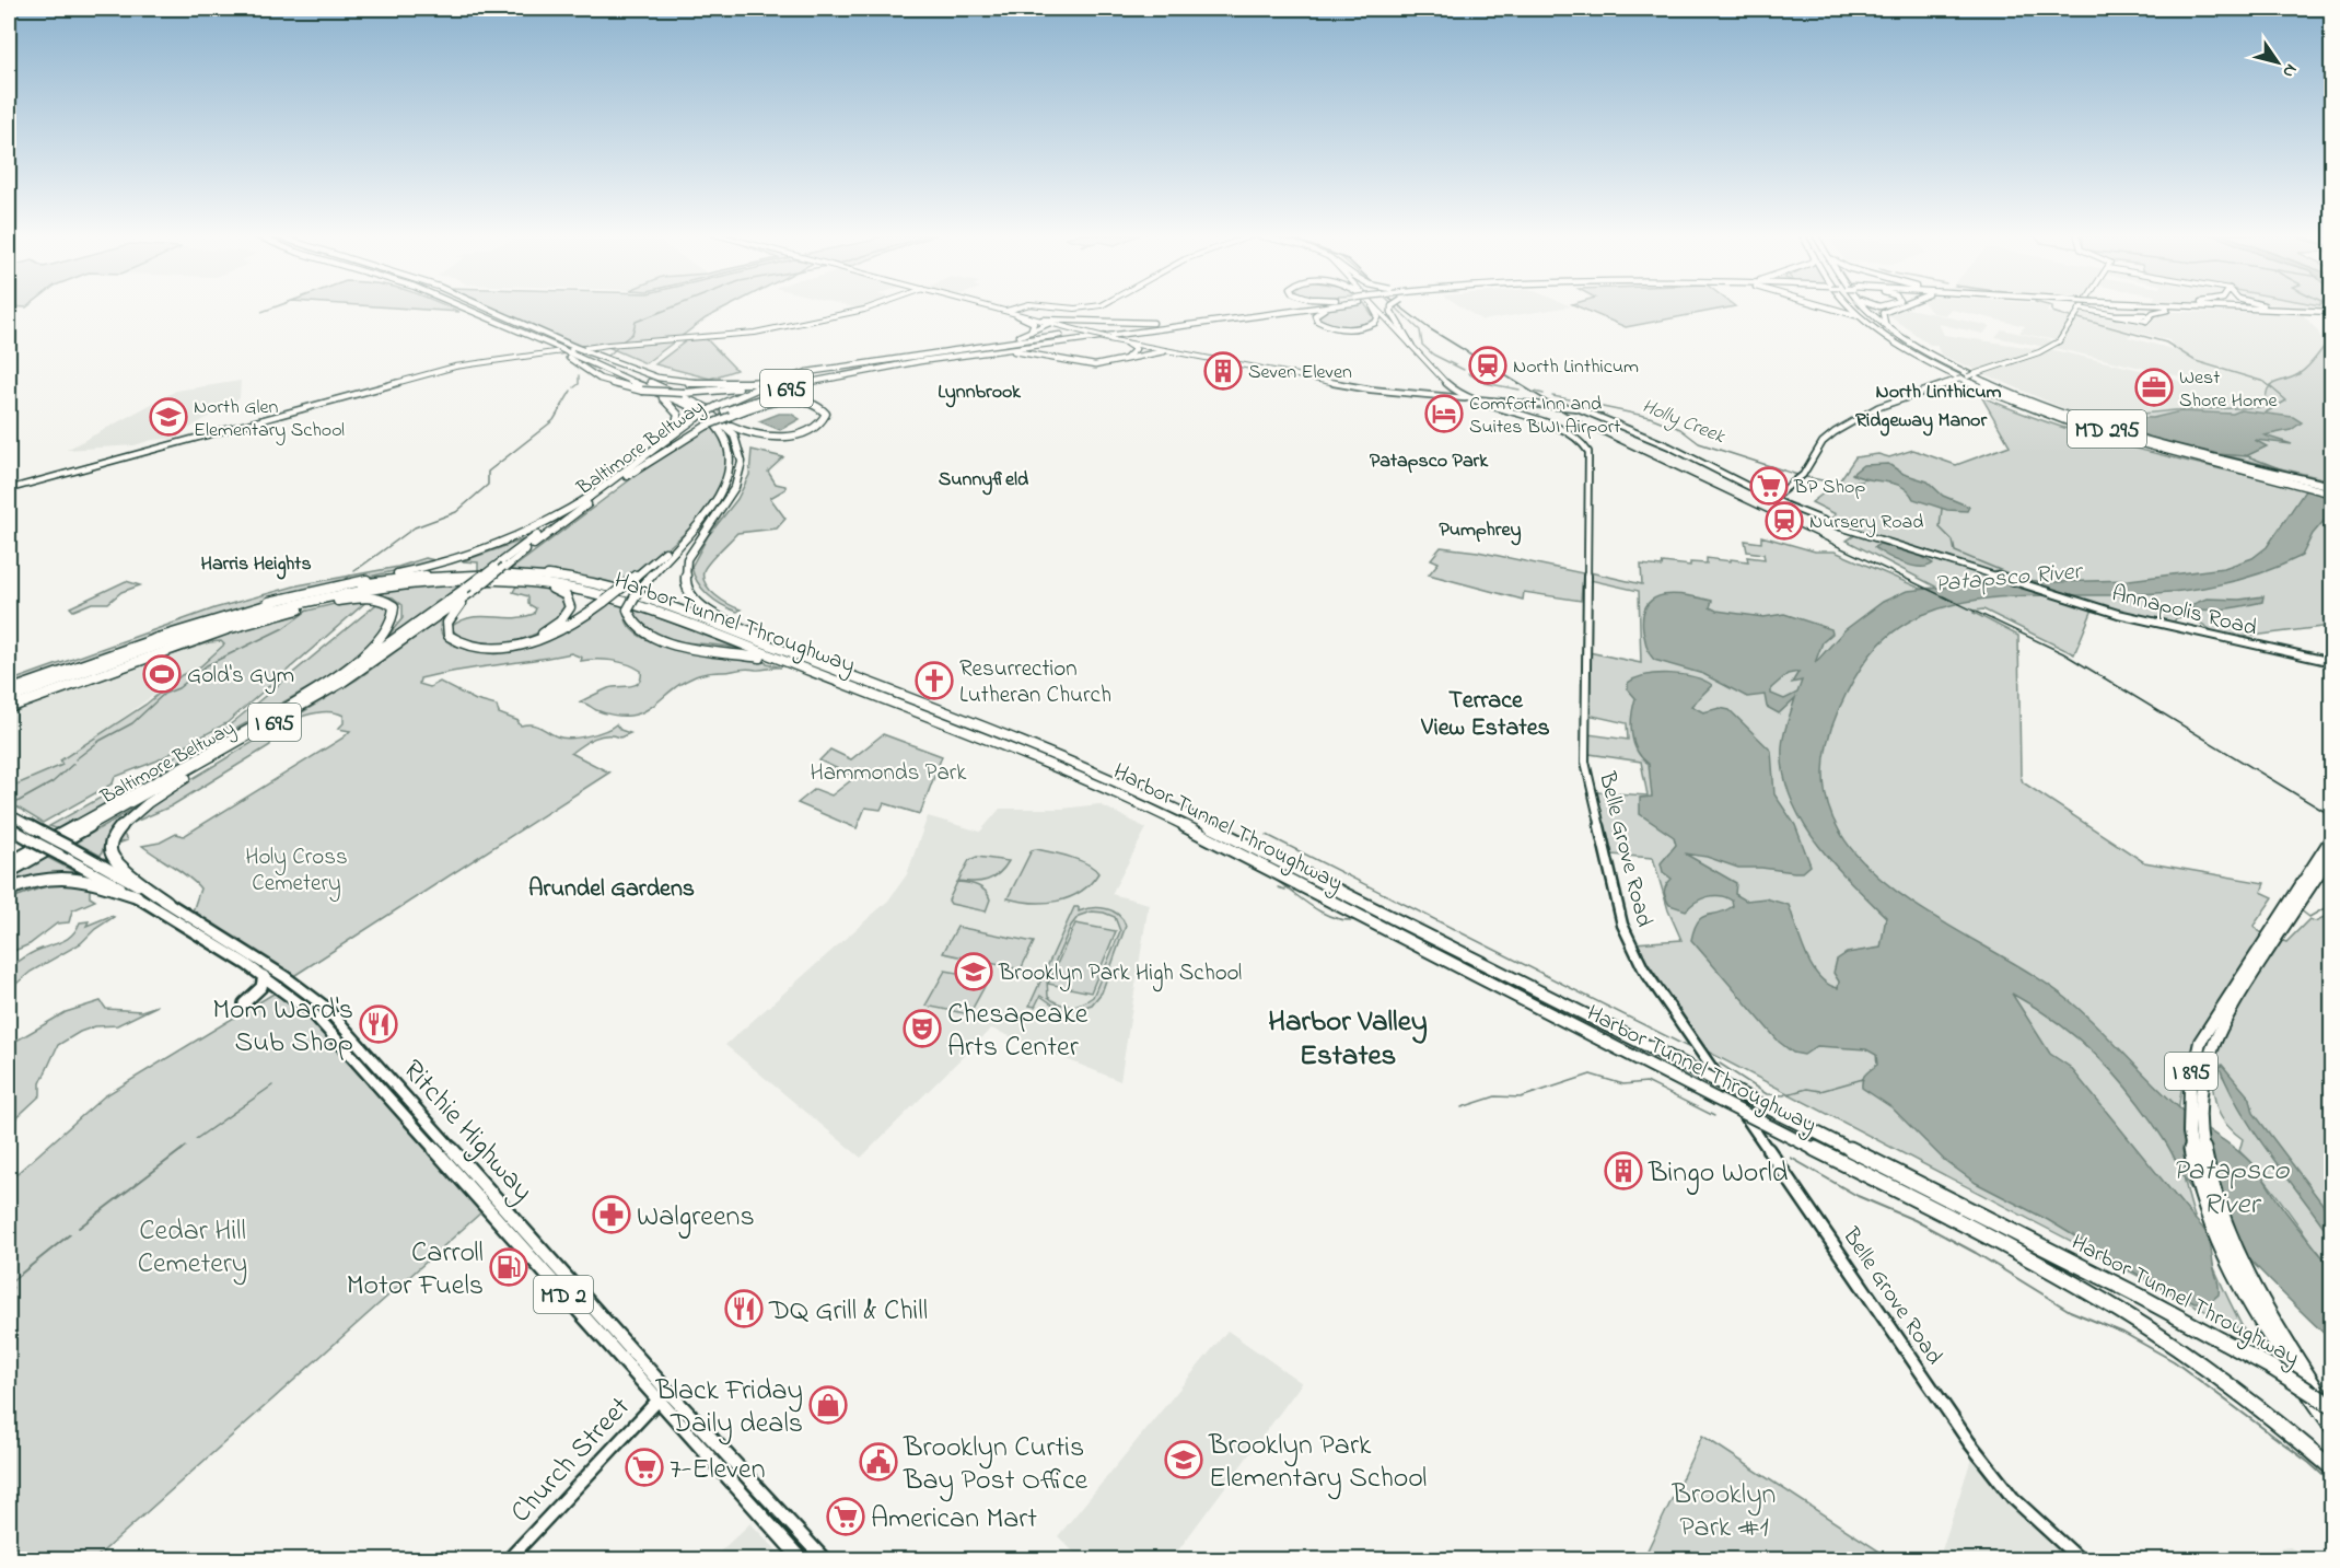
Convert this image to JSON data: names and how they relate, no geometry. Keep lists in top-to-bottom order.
{
  "streets": {
    "highway": [
      "I 695",
      "MD 295",
      "Baltimore Beltway",
      "Harbor Tunnel Throughway",
      "I 895"
    ],
    "main road": [
      "Annapolis Road",
      "Belle Grove Road",
      "Ritchie Highway",
      "MD 2",
      "Church Street"
    ]
  },
  "crossings": [
    ["Annapolis Road", "Belle Grove Road"],
    ["Harbor Tunnel Throughway", "I 895"],
    ["Ritchie Highway", "Church Street"]
  ],
  "districts": [
    "Lynnbrook",
    "North Linthicum",
    "Ridgeway Manor",
    "Patapsco Park",
    "Sunnyfield",
    "Pumphrey",
    "Harris Heights",
    "Terrace View Estates",
    "Arundel Gardens",
    "Harbor Valley Estates"
  ],
  "water": ["Holly Creek", "Patapsco River"],
  "parks": [
    "Hammonds Park",
    "Holy Cross Cemetery",
    "Cedar Hill Cemetery",
    "Brooklyn Park #1"
  ],
  "places": {
    "station": ["North Linthicum", "Nursery Road"],
    "building": ["Seven Eleven", "Bingo World"],
    "office": ["West Shore Home"],
    "hotel": ["Comfort Inn and Suites BWI Airport"],
    "school or university": ["North Glen Elementary School", "Brooklyn Park High School", "Brooklyn Park Elementary School"],
    "supermarket": ["BP Shop", "7-Eleven", "American Mart"],
    "sports": ["Gold's Gym"],
    "church": ["Resurrection Lutheran Church"],
    "restaurant": ["Mom Ward's Sub Shop", "DQ Grill & Chill"],
    "theatre": ["Chesapeake Arts Center"],
    "pharmacy": ["Walgreens"],
    "fuel station": ["Carroll Motor Fuels"],
    "shop": ["Black Friday Daily deals"],
    "public building": ["Brooklyn Curtis Bay Post Office"]
  },
  "north": "bottom right"
}
